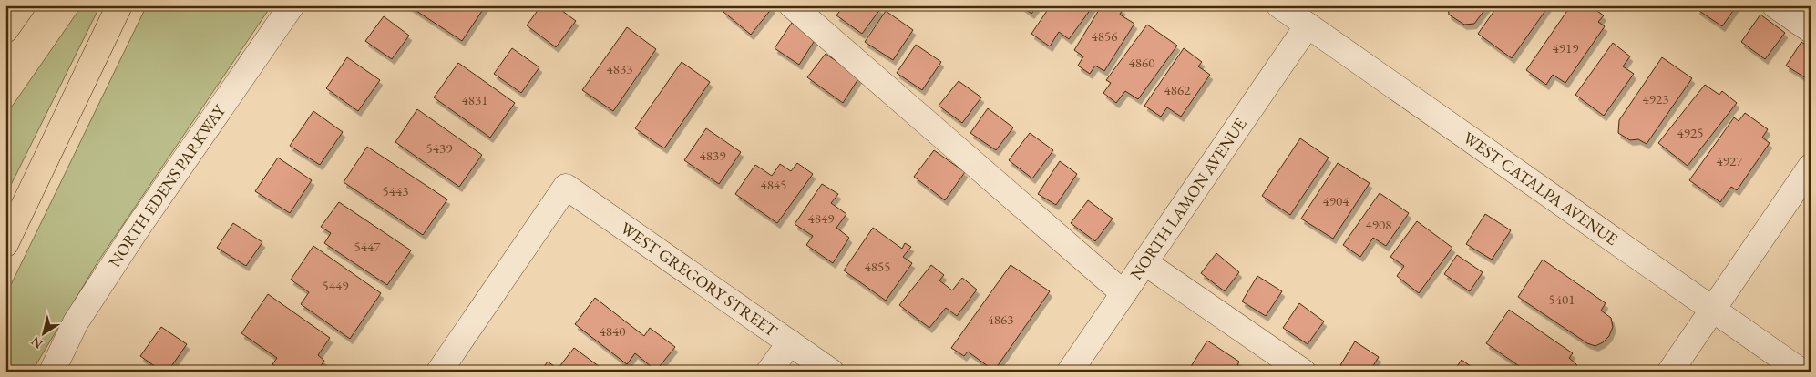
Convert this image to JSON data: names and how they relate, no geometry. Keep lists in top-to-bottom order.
{
  "streets": {
    "street": [
      "NORTH EDENS PARKWAY",
      "WEST CATALPA AVENUE",
      "NORTH LAMON AVENUE",
      "WEST GREGORY STREET"
    ]
  },
  "crossings": [
    ["WEST CATALPA AVENUE", "NORTH LAMON AVENUE"]
  ],
  "house_numbers": [
    "4856",
    "4919",
    "4860",
    "4833",
    "4862",
    "4923",
    "4831",
    "4925",
    "5439",
    "4839",
    "4927",
    "4845",
    "5443",
    "4904",
    "4849",
    "4908",
    "5447",
    "4855",
    "5449",
    "5401",
    "4863",
    "4840"
  ],
  "north": "bottom left"
}
